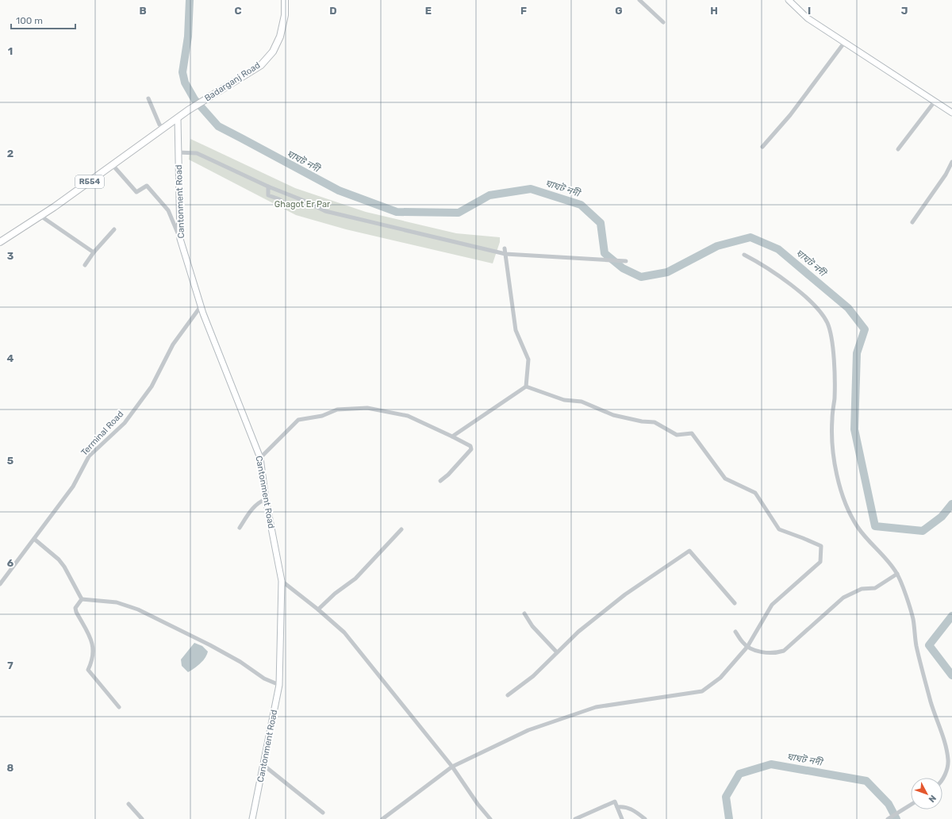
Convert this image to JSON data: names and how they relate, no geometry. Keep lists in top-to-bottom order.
{
  "streets": {
    "main road": ["Badarganj Road", "R554"],
    "street": ["Cantonment Road", "Terminal Road"]
  },
  "crossings": [
    ["Badarganj Road", "R554"],
    ["Badarganj Road", "Cantonment Road"],
    ["R554", "Cantonment Road"],
    ["Cantonment Road", "Terminal Road"]
  ],
  "water": ["ঘাঘট নদী"],
  "parks": ["Ghagot Er Par"],
  "scale_bar": "100 m",
  "north": "bottom right",
  "grid": {
    "columns": [
      "B",
      "C",
      "D",
      "E",
      "F",
      "G",
      "H",
      "I",
      "J"
    ],
    "rows": [
      "1",
      "2",
      "3",
      "4",
      "5",
      "6",
      "7",
      "8"
    ]
  }
}
